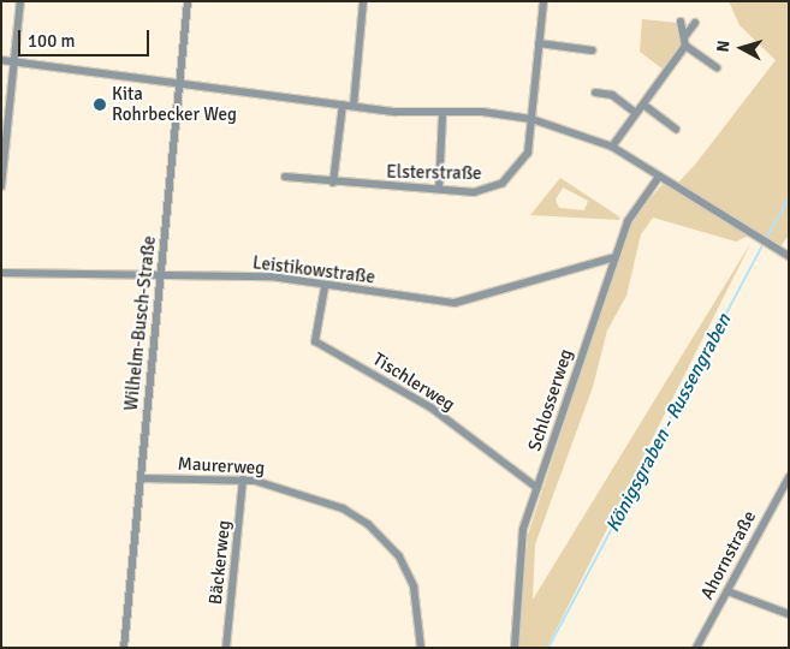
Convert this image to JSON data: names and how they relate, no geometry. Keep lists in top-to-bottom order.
{
  "streets": {
    "street": [
      "Elsterstraße",
      "Leistikowstraße",
      "Wilhelm-Busch-Straße",
      "Tischlerweg",
      "Schlosserweg",
      "Maurerweg",
      "Ahornstraße",
      "Bäckerweg"
    ]
  },
  "crossings": [
    ["Leistikowstraße", "Wilhelm-Busch-Straße"],
    ["Leistikowstraße", "Tischlerweg"],
    ["Leistikowstraße", "Schlosserweg"],
    ["Wilhelm-Busch-Straße", "Maurerweg"],
    ["Tischlerweg", "Schlosserweg"],
    ["Maurerweg", "Bäckerweg"]
  ],
  "water": ["Königsgraben - Russengraben"],
  "places": ["Kita Rohrbecker Weg"],
  "scale_bar": "100 m",
  "north": "left"
}
